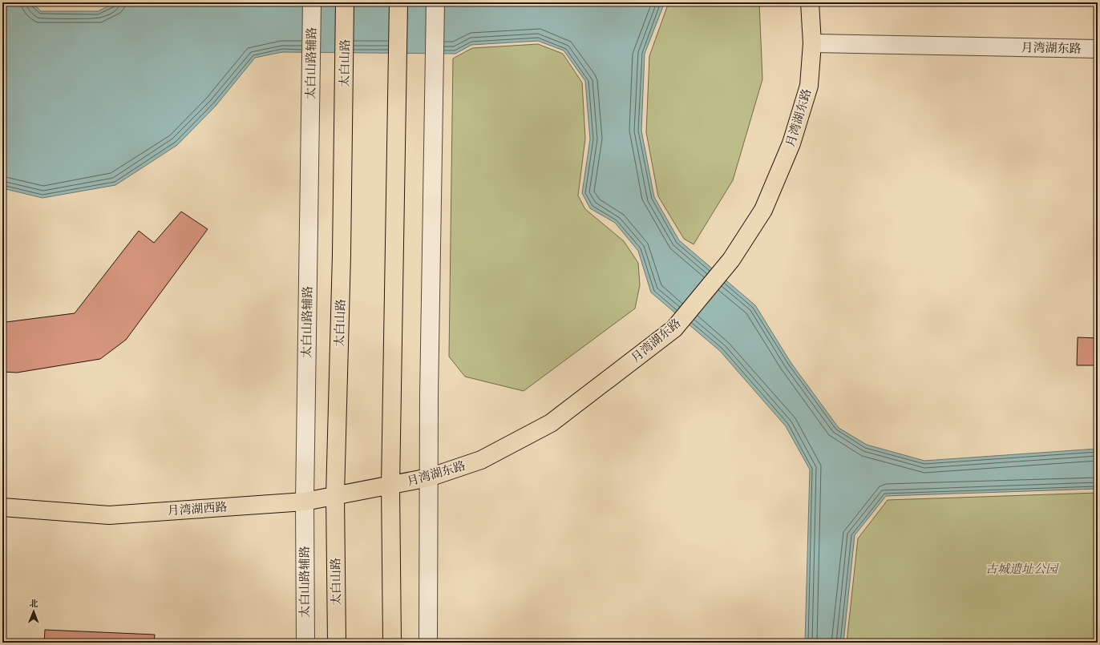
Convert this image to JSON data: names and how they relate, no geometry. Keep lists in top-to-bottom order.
{
  "streets": {
    "main road": ["月湾湖东路", "太白山路", "月湾湖西路"],
    "street": ["太白山路辅路"]
  },
  "crossings": [
    ["月湾湖东路", "月湾湖西路"],
    ["太白山路辅路", "月湾湖西路"],
    ["太白山路", "月湾湖西路"]
  ],
  "parks": ["古城遗址公园"],
  "north": "top"
}
